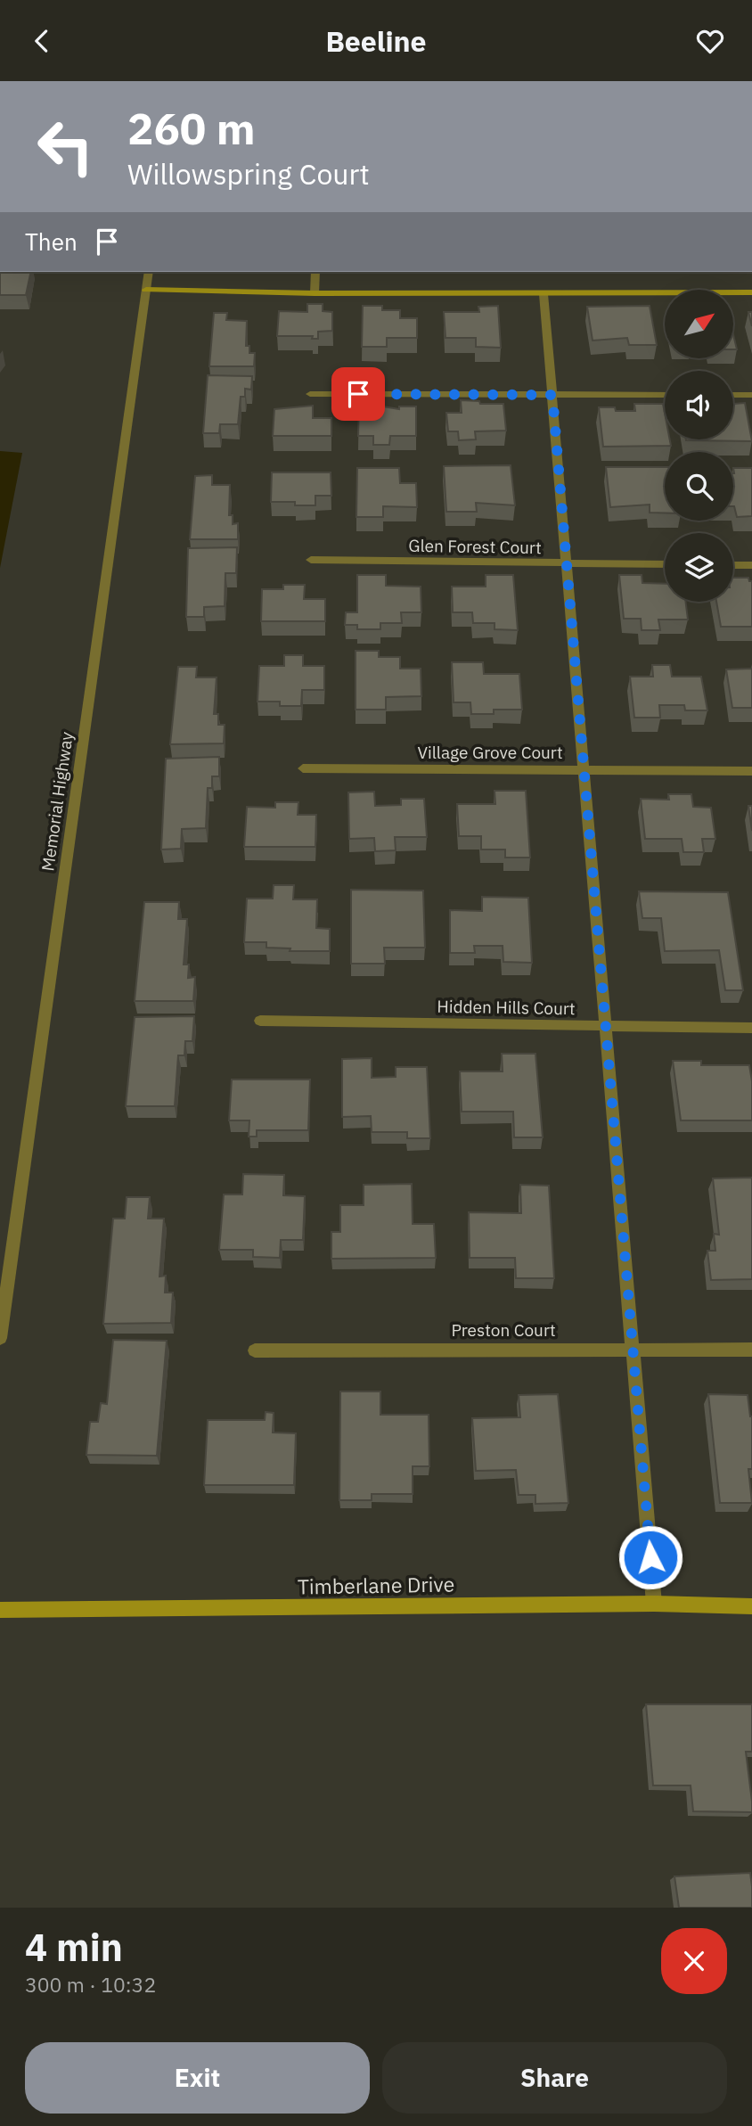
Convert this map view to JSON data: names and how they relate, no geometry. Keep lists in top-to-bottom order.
{
  "streets": {
    "street": [
      "Glen Forest Court",
      "Village Grove Court",
      "Memorial Highway",
      "Hidden Hills Court",
      "Preston Court",
      "Timberlane Drive"
    ]
  },
  "north": "top right",
  "page": {
    "header": "Beeline",
    "turn": ["260 m", "Willowspring Court"],
    "then": "Then",
    "heading": ["4 min", "300 m · 10:32"],
    "buttons": ["Exit", "Share"]
  }
}
